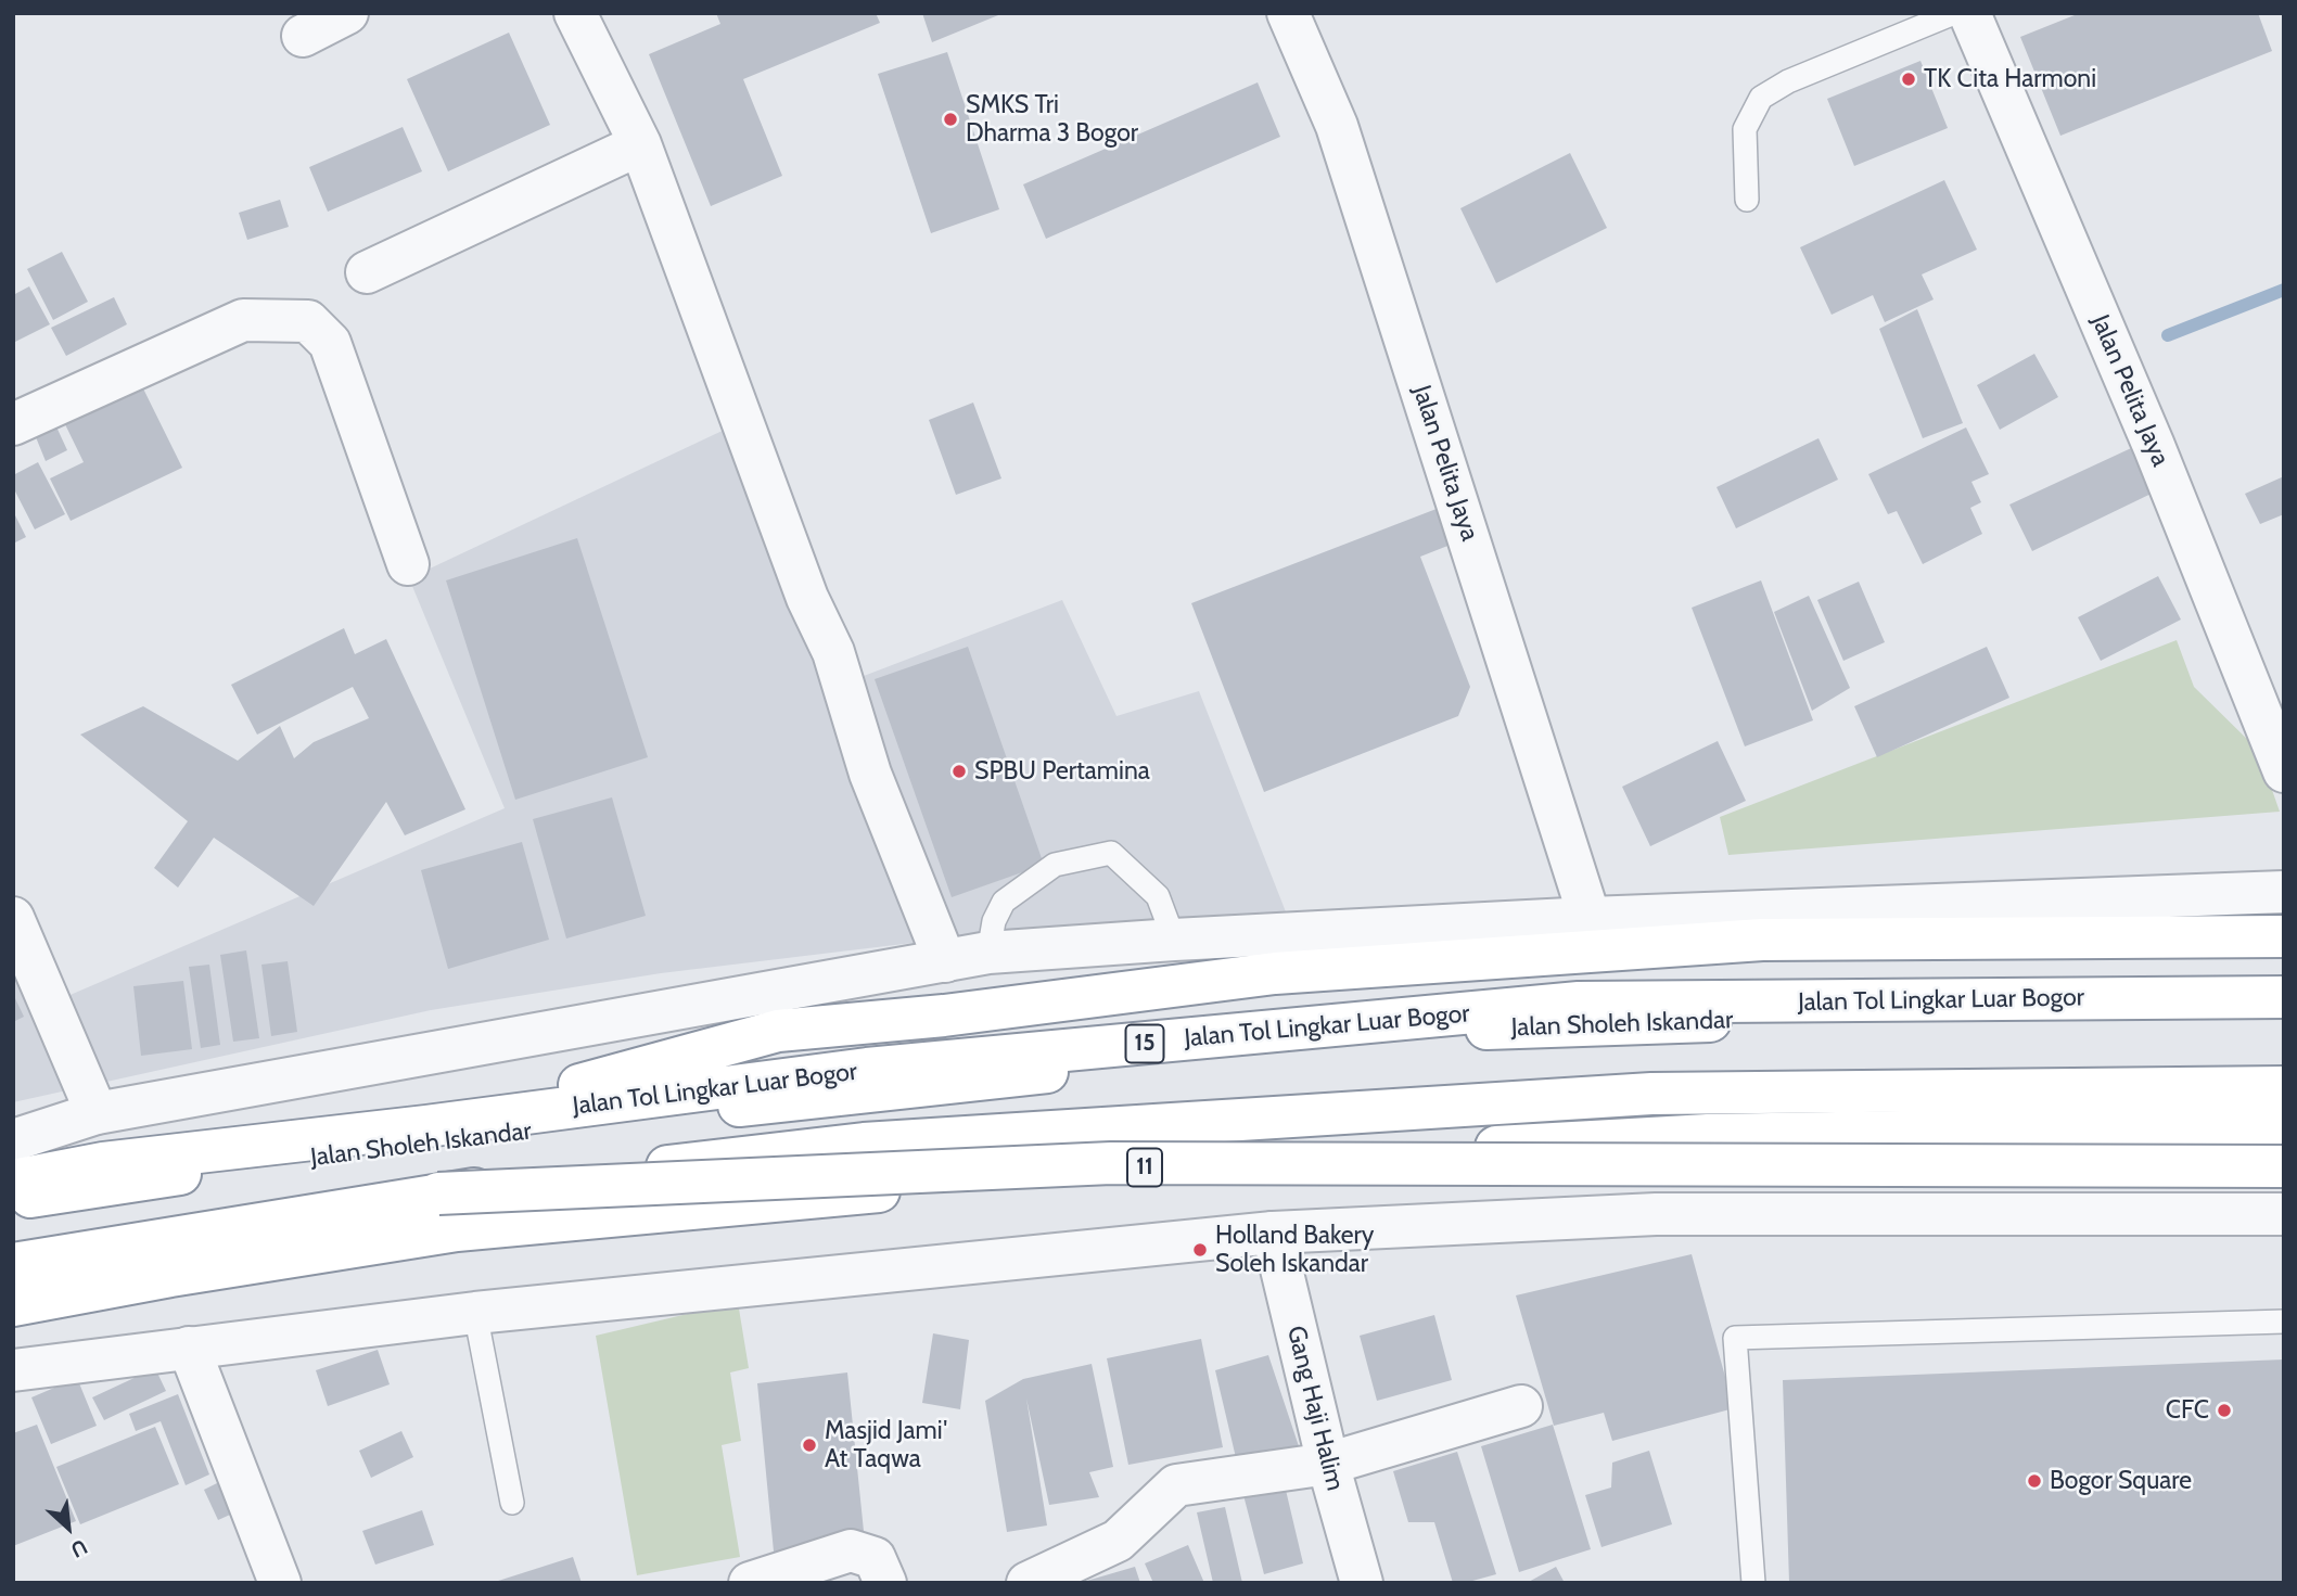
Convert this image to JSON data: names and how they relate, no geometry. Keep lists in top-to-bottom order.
{
  "streets": {
    "highway": [
      "Jalan Tol Lingkar Luar Bogor",
      "Jalan Sholeh Iskandar",
      "15",
      "11"
    ],
    "street": ["Jalan Pelita Jaya", "Gang Haji Halim"]
  },
  "places": [
    "TK Cita Harmoni",
    "SMKS Tri Dharma 3 Bogor",
    "SPBU Pertamina",
    "Holland Bakery Soleh Iskandar",
    "CFC",
    "Masjid Jami' At Taqwa",
    "Bogor Square"
  ],
  "north": "bottom right"
}
